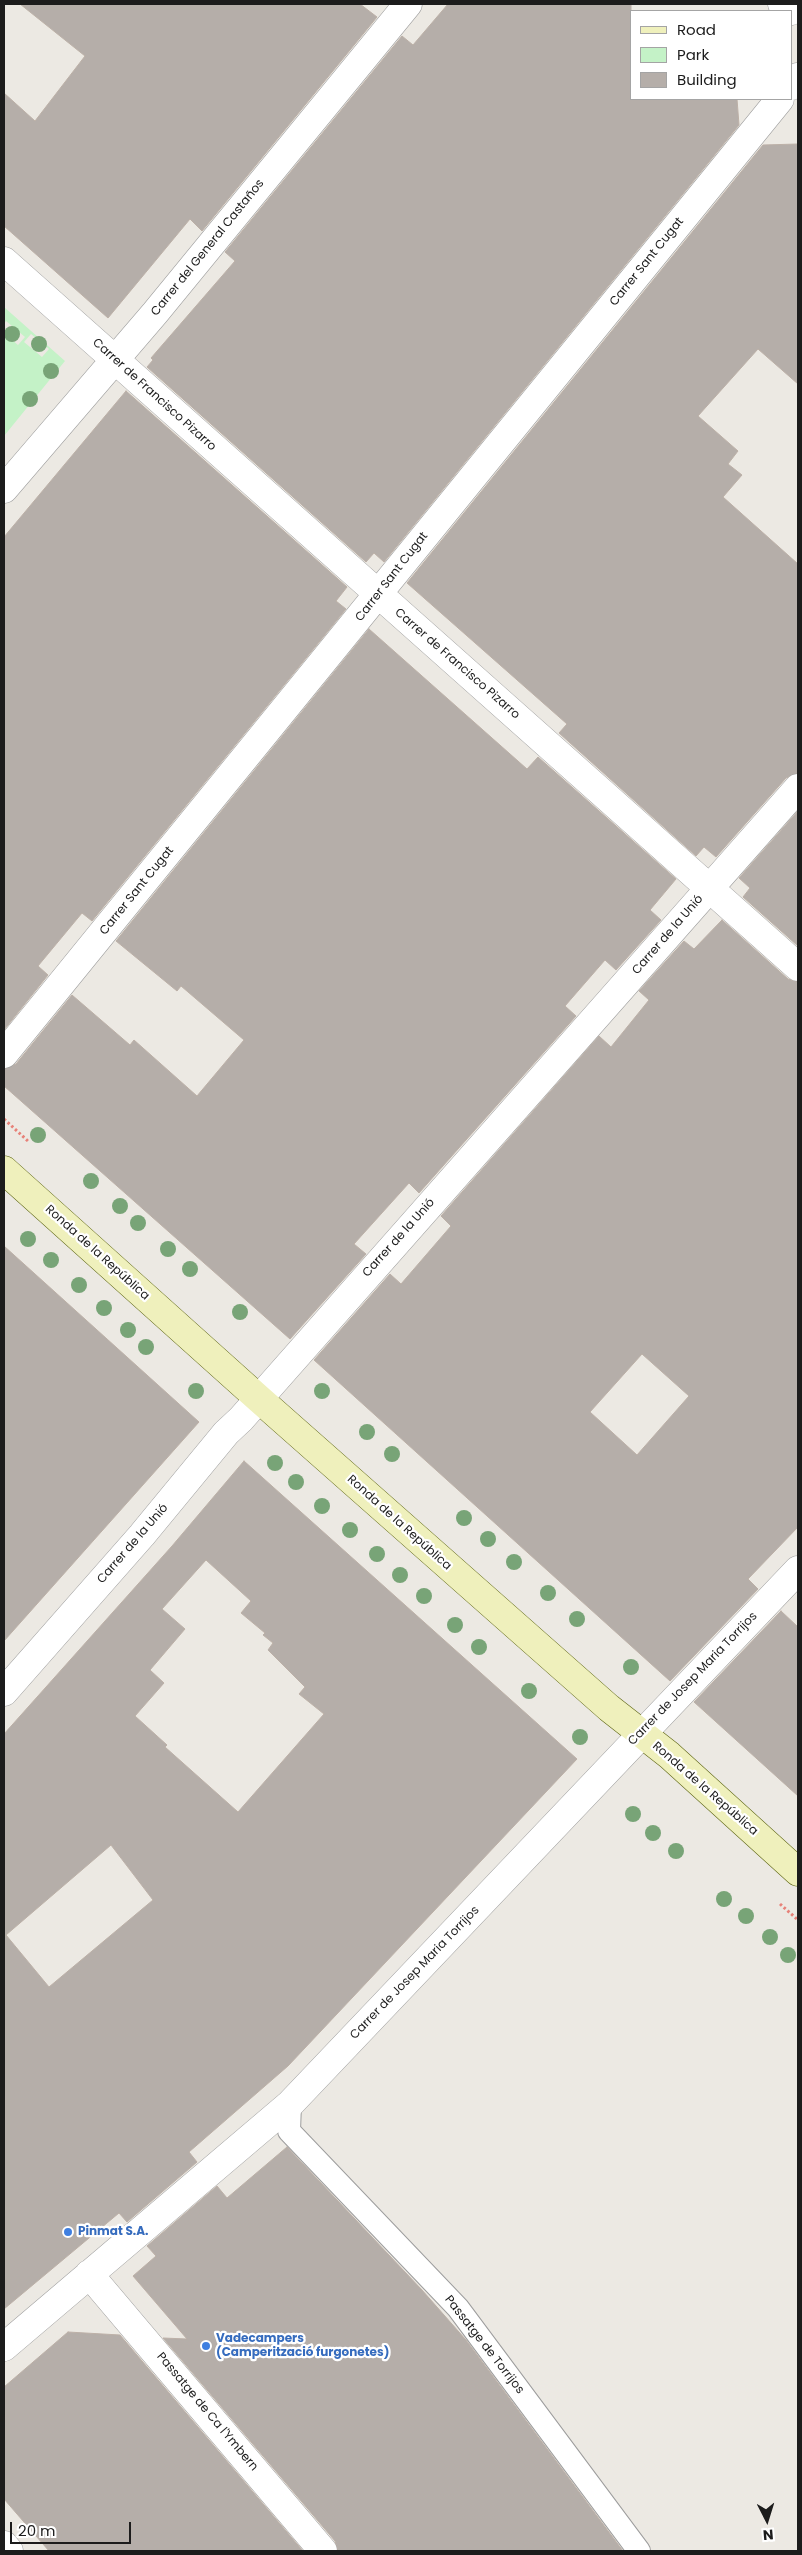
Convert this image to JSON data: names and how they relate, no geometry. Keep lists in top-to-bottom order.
{
  "streets": {
    "street": [
      "Carrer del General Castaños",
      "Carrer Sant Cugat",
      "Carrer de Francisco Pizarro",
      "Carrer de la Unió",
      "Ronda de la República",
      "Carrer de Josep Maria Torrijos",
      "Passatge de Ca l'Ymbern"
    ],
    "lane": ["Passatge de Torrijos"]
  },
  "crossings": [
    ["Carrer del General Castaños", "Carrer de Francisco Pizarro"],
    ["Carrer Sant Cugat", "Carrer de Francisco Pizarro"],
    ["Carrer de Francisco Pizarro", "Carrer de la Unió"],
    ["Carrer de la Unió", "Ronda de la República"],
    ["Ronda de la República", "Carrer de Josep Maria Torrijos"],
    ["Carrer de Josep Maria Torrijos", "Passatge de Torrijos"],
    ["Carrer de Josep Maria Torrijos", "Passatge de Ca l'Ymbern"]
  ],
  "places": ["Pinmat S.A.", "Vadecampers (Camperització furgonetes)"],
  "legend": ["Road", "Park", "Building"],
  "scale_bar": "20 m",
  "north": "bottom"
}
